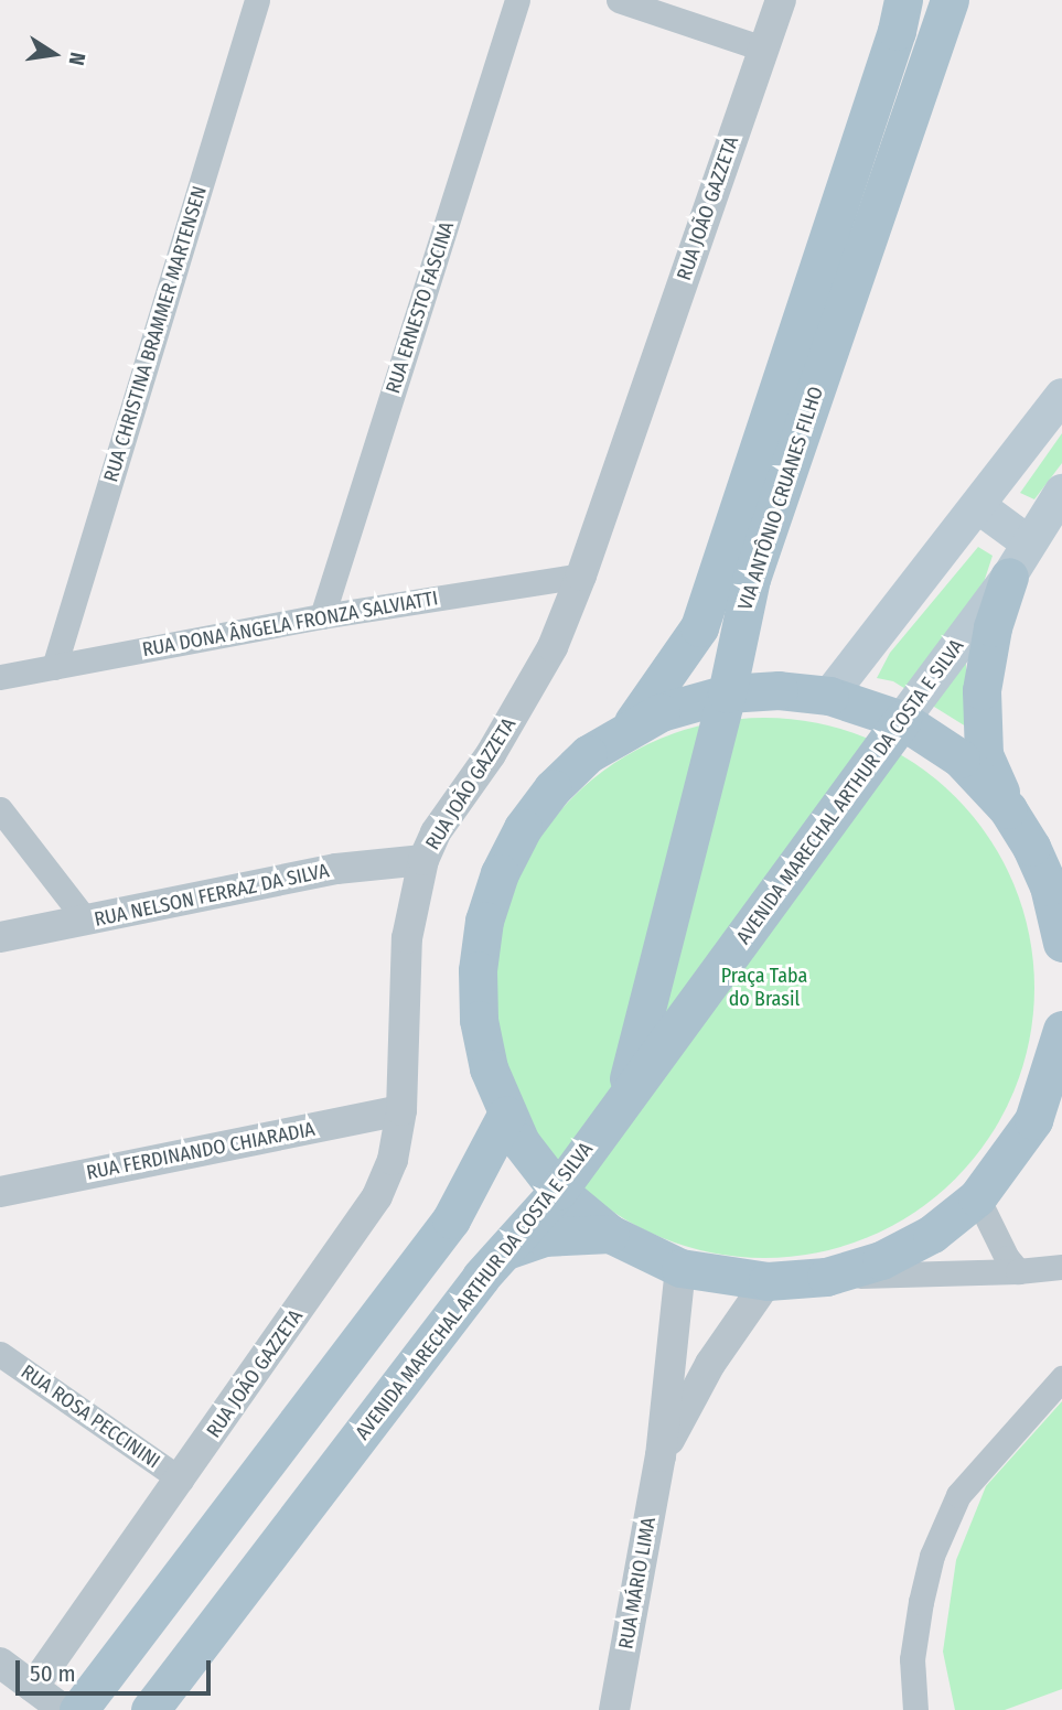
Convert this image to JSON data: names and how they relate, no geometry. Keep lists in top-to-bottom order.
{
  "streets": {
    "main road": ["VIA ANTÔNIO CRUANES FILHO", "AVENIDA MARECHAL ARTHUR DA COSTA E SILVA"],
    "street": [
      "RUA JOÃO GAZZETA",
      "RUA ERNESTO FASCINA",
      "RUA CHRISTINA BRAMMER MARTENSEN",
      "RUA DONA ÂNGELA FRONZA SALVIATTI",
      "RUA NELSON FERRAZ DA SILVA",
      "RUA FERDINANDO CHIARADIA",
      "RUA ROSA PECCININI",
      "RUA MÁRIO LIMA"
    ]
  },
  "crossings": [
    ["RUA JOÃO GAZZETA", "RUA DONA ÂNGELA FRONZA SALVIATTI"],
    ["RUA JOÃO GAZZETA", "RUA NELSON FERRAZ DA SILVA"],
    ["RUA JOÃO GAZZETA", "RUA FERDINANDO CHIARADIA"],
    ["RUA JOÃO GAZZETA", "RUA ROSA PECCININI"],
    ["RUA ERNESTO FASCINA", "RUA DONA ÂNGELA FRONZA SALVIATTI"],
    ["RUA CHRISTINA BRAMMER MARTENSEN", "RUA DONA ÂNGELA FRONZA SALVIATTI"],
    ["VIA ANTÔNIO CRUANES FILHO", "AVENIDA MARECHAL ARTHUR DA COSTA E SILVA"]
  ],
  "parks": ["Praça Taba do Brasil"],
  "scale_bar": "50 m",
  "north": "right"
}
